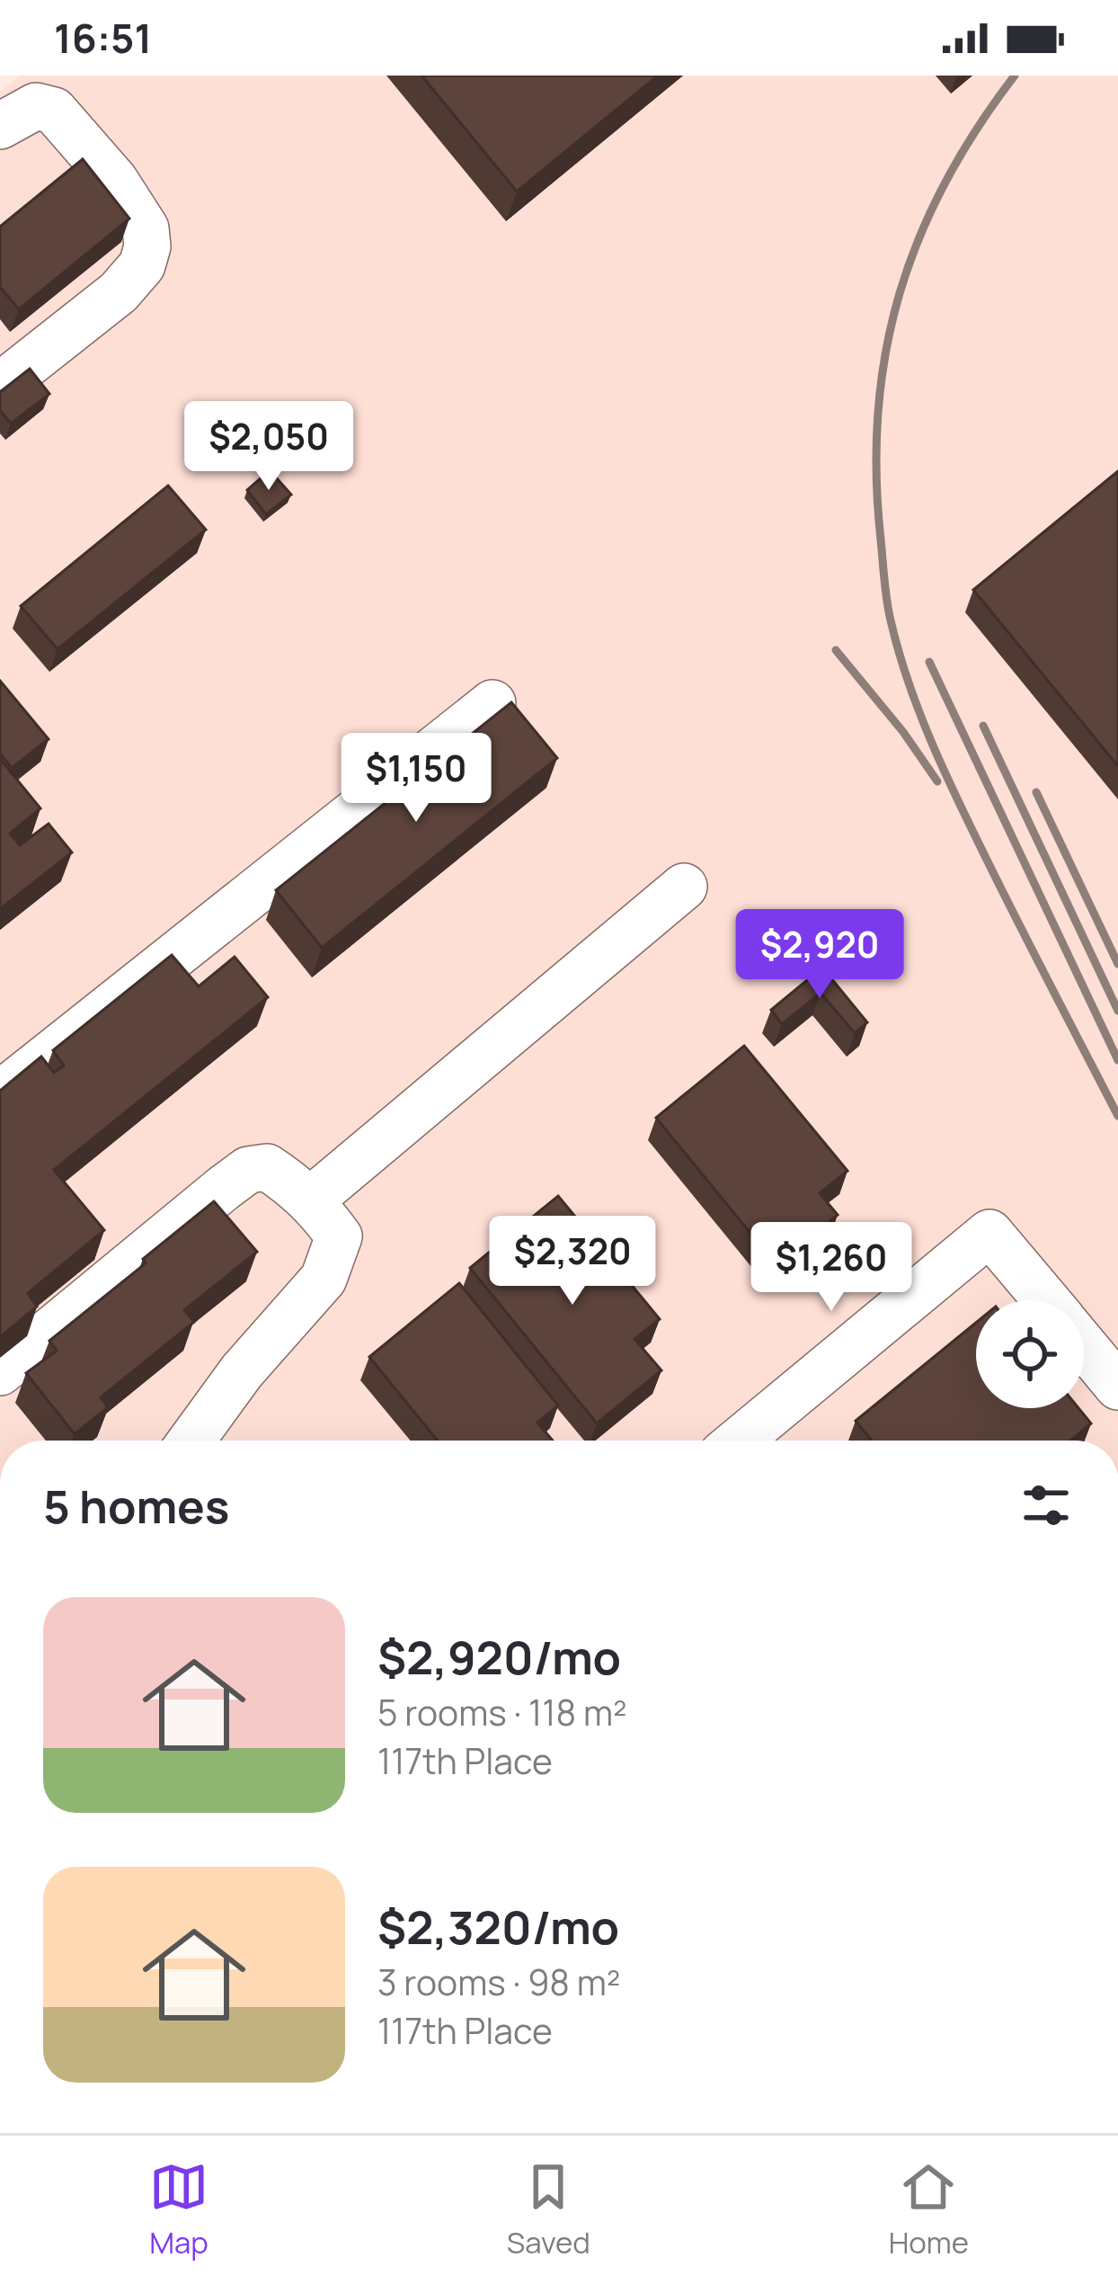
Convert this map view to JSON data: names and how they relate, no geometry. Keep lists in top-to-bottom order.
{
  "page": {
    "status": "16:51",
    "price": [
      "$2,050",
      "$1,150",
      "$2,920",
      "$2,320",
      "$1,260"
    ],
    "heading": "5 homes",
    "list": [
      {
        "name": "$2,920/mo",
        "note": "5 rooms · 118 m² · 117th Place"
      },
      {
        "name": "$2,320/mo",
        "note": "3 rooms · 98 m² · 117th Place"
      }
    ],
    "tabs": ["Map", "Saved", "Home"]
  }
}
